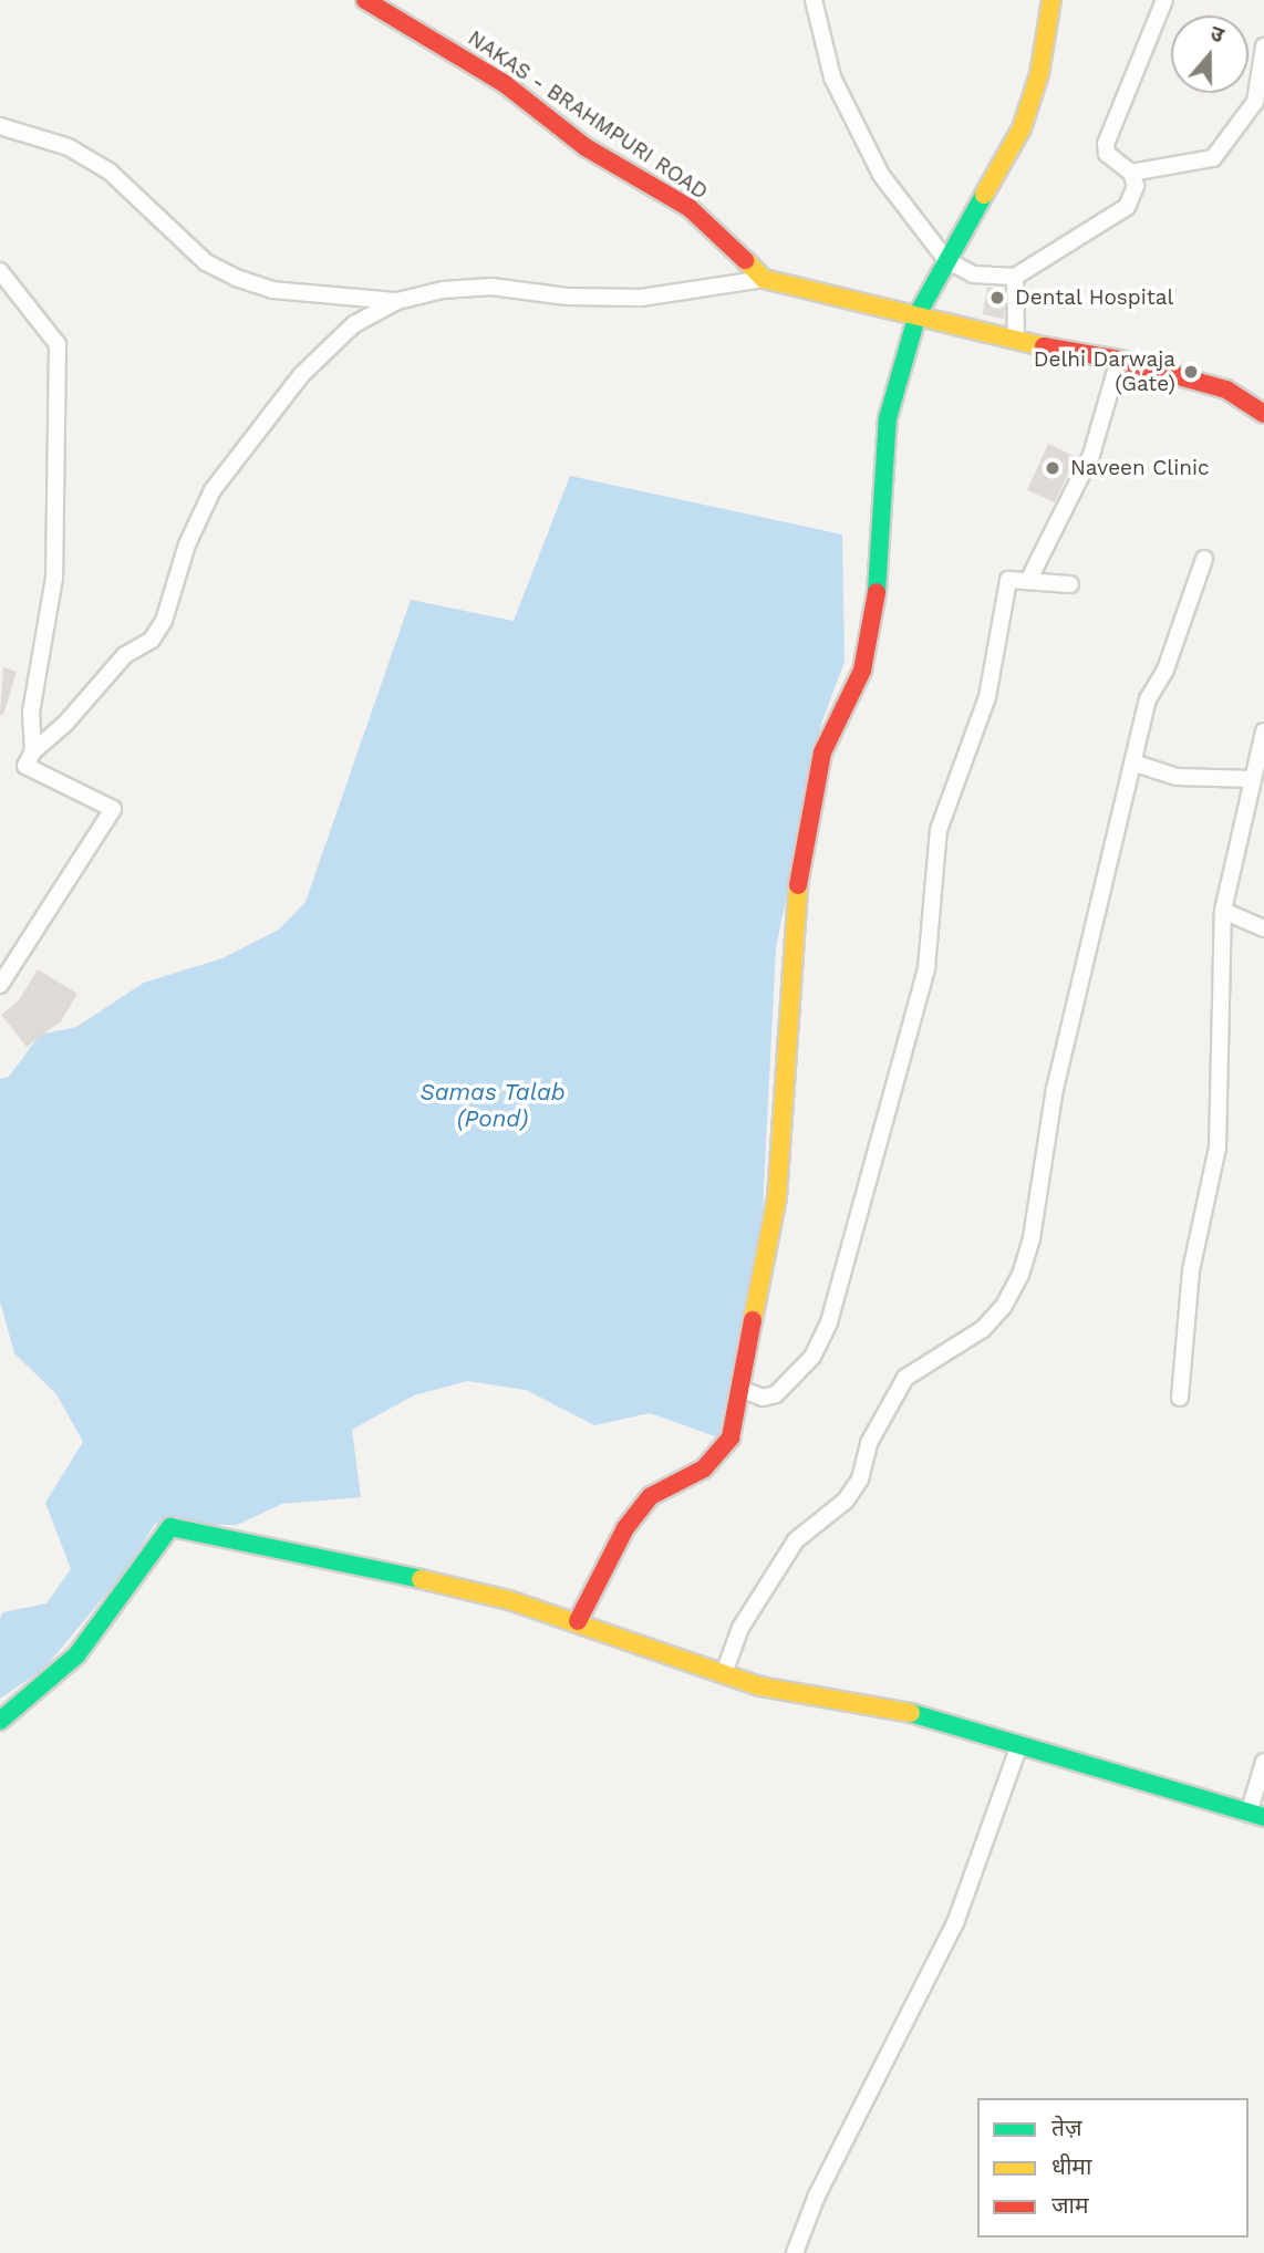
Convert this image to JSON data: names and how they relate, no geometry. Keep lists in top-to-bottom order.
{
  "streets": {
    "street": ["NAKAS - BRAHMPURI ROAD"]
  },
  "water": ["Samas Talab (Pond)"],
  "places": ["Dental Hospital", "Delhi Darwaja (Gate)", "Naveen Clinic"],
  "legend": ["तेज़", "धीमा", "जाम"],
  "north": "top"
}
